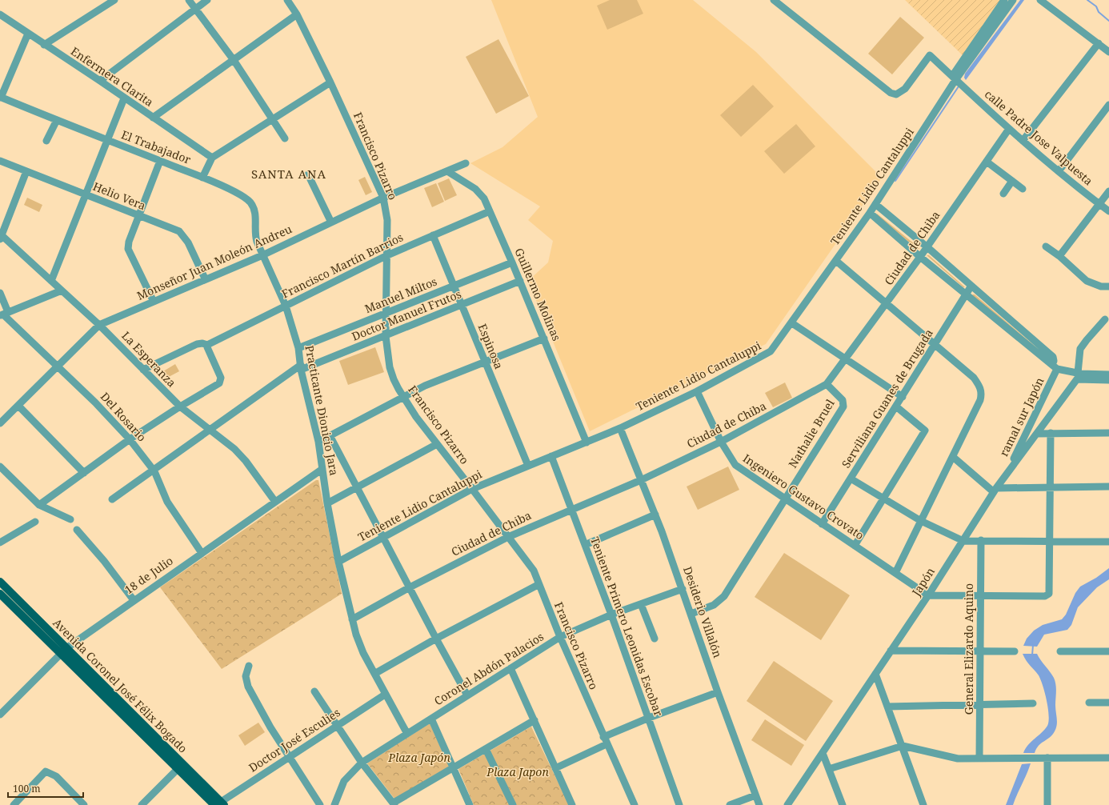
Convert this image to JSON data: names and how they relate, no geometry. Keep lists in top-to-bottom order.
{
  "streets": {
    "main road": ["Avenida Coronel José Félix Bogado"],
    "street": [
      "Enfermera Clarita",
      "calle Padre Jose Valpuesta",
      "El Trabajador",
      "Francisco Pizarro",
      "Teniente Lidio Cantaluppi",
      "Helio Vera",
      "Ciudad de Chiba",
      "Monseñor Juan Moleón Andreu",
      "Francisco Martín Barrios",
      "Guillermo Molinas",
      "Manuel Miltos",
      "Doctor Manuel Frutos",
      "Espinosa",
      "La Esperanza",
      "Serviliana Guanes de Brugada",
      "Practicante Dionicio Jara",
      "Del Rosario",
      "ramal sur Japón",
      "Nathalie Bruel",
      "Ingeniero Gustavo Crovato",
      "18 de Julio",
      "Japón",
      "Desiderio Villalón",
      "Teniente Primero Leonidas Escobar",
      "General Elizardo Aquino",
      "Coronel Abdón Palacios",
      "Doctor José Esculies"
    ]
  },
  "crossings": [
    ["calle Padre Jose Valpuesta", "Teniente Lidio Cantaluppi"],
    ["calle Padre Jose Valpuesta", "Ciudad de Chiba"],
    ["El Trabajador", "Monseñor Juan Moleón Andreu"],
    ["El Trabajador", "Practicante Dionicio Jara"],
    ["Francisco Pizarro", "Teniente Lidio Cantaluppi"],
    ["Francisco Pizarro", "Ciudad de Chiba"],
    ["Francisco Pizarro", "Monseñor Juan Moleón Andreu"],
    ["Francisco Pizarro", "Francisco Martín Barrios"],
    ["Francisco Pizarro", "Manuel Miltos"],
    ["Francisco Pizarro", "Doctor Manuel Frutos"],
    ["Francisco Pizarro", "Coronel Abdón Palacios"],
    ["Teniente Lidio Cantaluppi", "Guillermo Molinas"],
    ["Teniente Lidio Cantaluppi", "Espinosa"],
    ["Teniente Lidio Cantaluppi", "Practicante Dionicio Jara"],
    ["Teniente Lidio Cantaluppi", "Ingeniero Gustavo Crovato"],
    ["Teniente Lidio Cantaluppi", "Desiderio Villalón"],
    ["Teniente Lidio Cantaluppi", "Teniente Primero Leonidas Escobar"],
    ["Helio Vera", "Monseñor Juan Moleón Andreu"],
    ["Ciudad de Chiba", "Practicante Dionicio Jara"],
    ["Ciudad de Chiba", "Nathalie Bruel"],
    ["Ciudad de Chiba", "Ingeniero Gustavo Crovato"],
    ["Ciudad de Chiba", "Desiderio Villalón"],
    ["Ciudad de Chiba", "Teniente Primero Leonidas Escobar"],
    ["Monseñor Juan Moleón Andreu", "Guillermo Molinas"],
    ["Monseñor Juan Moleón Andreu", "La Esperanza"],
    ["Monseñor Juan Moleón Andreu", "Practicante Dionicio Jara"],
    ["Monseñor Juan Moleón Andreu", "Del Rosario"],
    ["Francisco Martín Barrios", "Guillermo Molinas"],
    ["Francisco Martín Barrios", "Espinosa"],
    ["Francisco Martín Barrios", "Practicante Dionicio Jara"],
    ["Guillermo Molinas", "Manuel Miltos"],
    ["Guillermo Molinas", "Doctor Manuel Frutos"],
    ["Manuel Miltos", "Espinosa"],
    ["Manuel Miltos", "Practicante Dionicio Jara"],
    ["Doctor Manuel Frutos", "Espinosa"],
    ["Doctor Manuel Frutos", "La Esperanza"],
    ["Doctor Manuel Frutos", "Practicante Dionicio Jara"],
    ["Doctor Manuel Frutos", "Del Rosario"],
    ["La Esperanza", "18 de Julio"],
    ["Serviliana Guanes de Brugada", "Ingeniero Gustavo Crovato"],
    ["Practicante Dionicio Jara", "18 de Julio"],
    ["Practicante Dionicio Jara", "Coronel Abdón Palacios"],
    ["Practicante Dionicio Jara", "Doctor José Esculies"],
    ["Del Rosario", "18 de Julio"],
    ["ramal sur Japón", "Japón"],
    ["Nathalie Bruel", "Ingeniero Gustavo Crovato"],
    ["Nathalie Bruel", "Desiderio Villalón"],
    ["Ingeniero Gustavo Crovato", "Japón"],
    ["18 de Julio", "Avenida Coronel José Félix Bogado"],
    ["Desiderio Villalón", "Coronel Abdón Palacios"],
    ["Teniente Primero Leonidas Escobar", "Coronel Abdón Palacios"],
    ["Avenida Coronel José Félix Bogado", "Doctor José Esculies"]
  ],
  "districts": ["SANTA ANA"],
  "parks": ["Plaza Japón", "Plaza Japon"],
  "scale_bar": "100 m"
}
